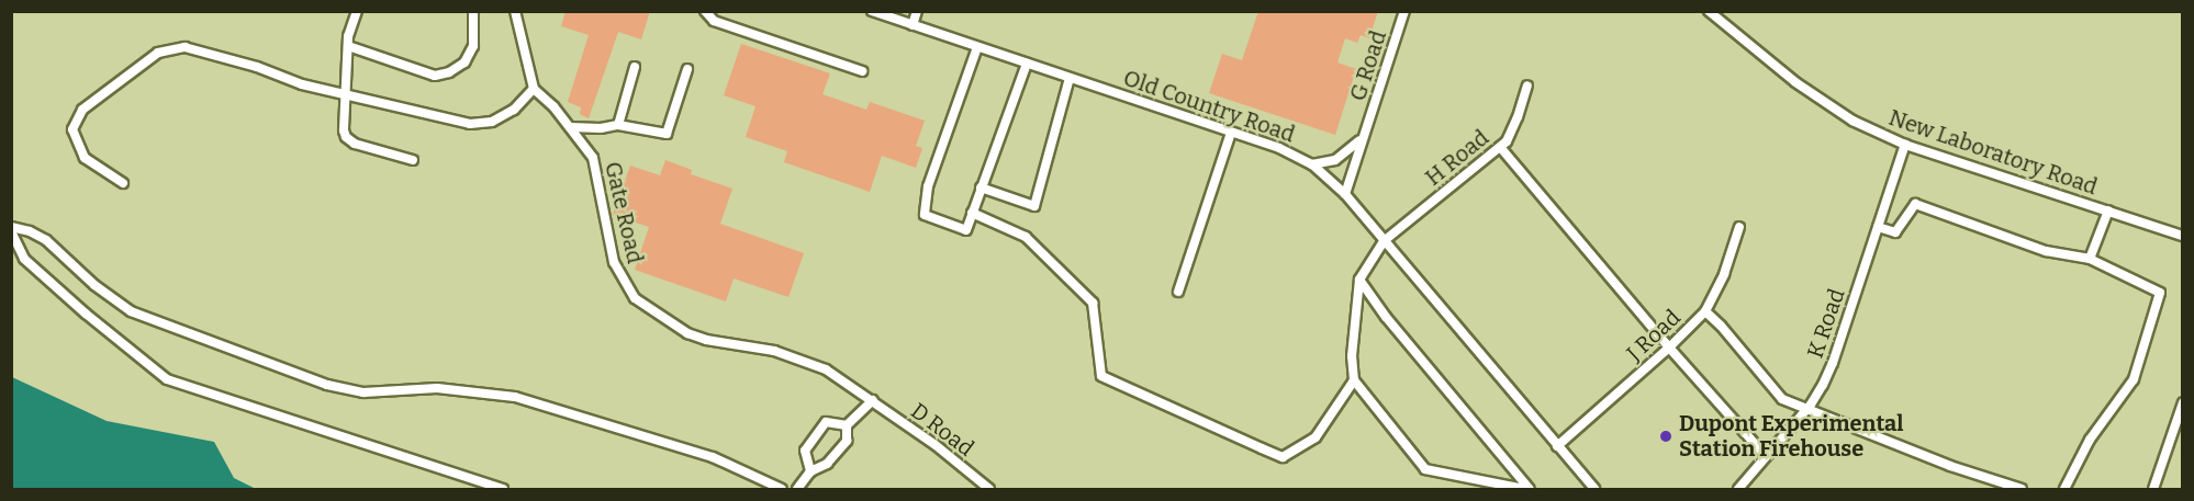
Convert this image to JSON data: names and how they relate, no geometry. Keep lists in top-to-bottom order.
{
  "streets": {
    "lane": [
      "G Road",
      "Old Country Road",
      "New Laboratory Road",
      "H Road",
      "Gate Road",
      "K Road",
      "J Road",
      "D Road"
    ]
  },
  "crossings": [
    ["G Road", "Old Country Road"],
    ["Old Country Road", "H Road"],
    ["Old Country Road", "J Road"],
    ["New Laboratory Road", "K Road"],
    ["Gate Road", "D Road"]
  ],
  "places": ["Dupont Experimental Station Firehouse"]
}
